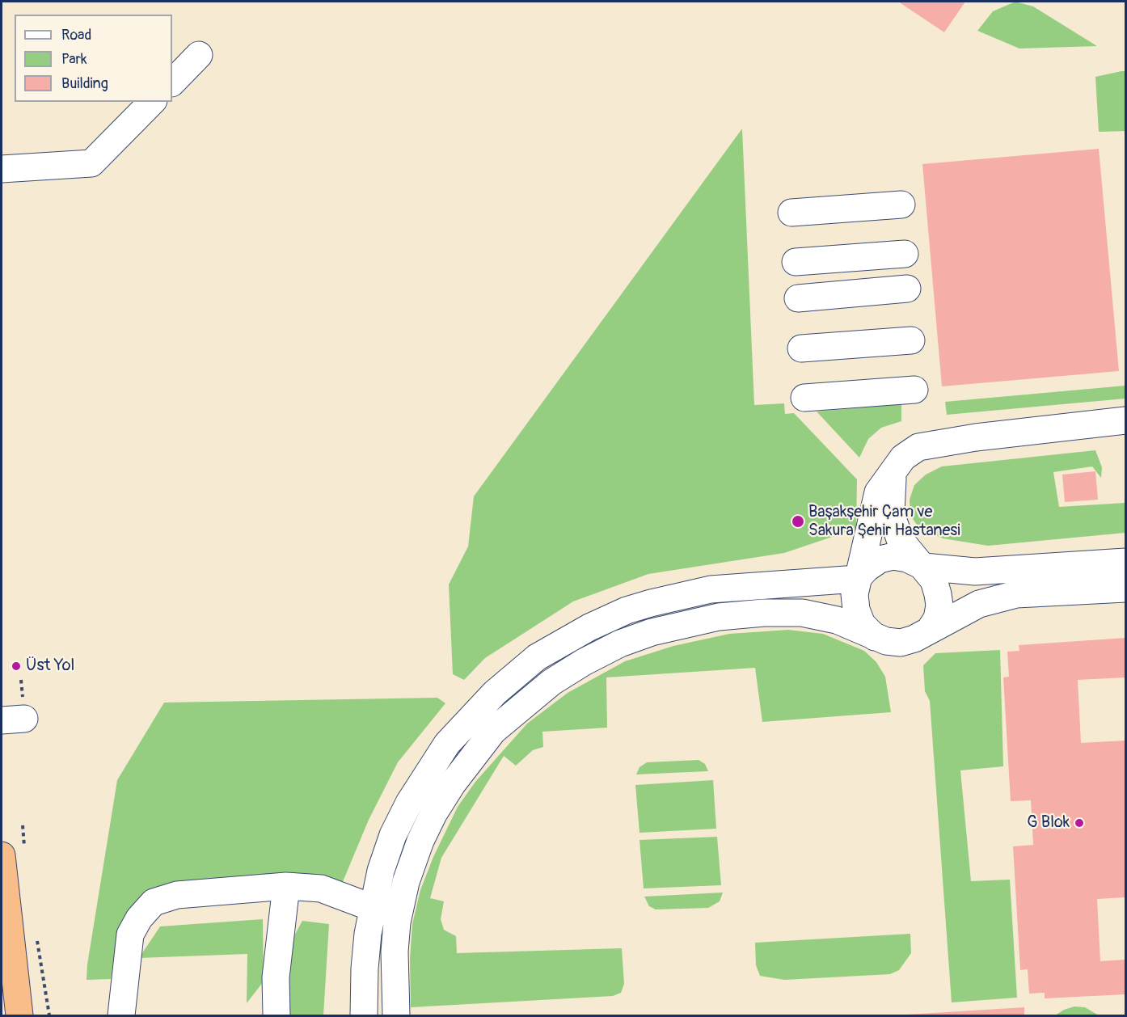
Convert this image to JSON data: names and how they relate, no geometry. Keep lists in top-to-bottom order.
{
  "places": ["Başakşehir Çam ve Sakura Şehir Hastanesi", "Üst Yol", "G Blok"],
  "legend": ["Road", "Park", "Building"]
}
